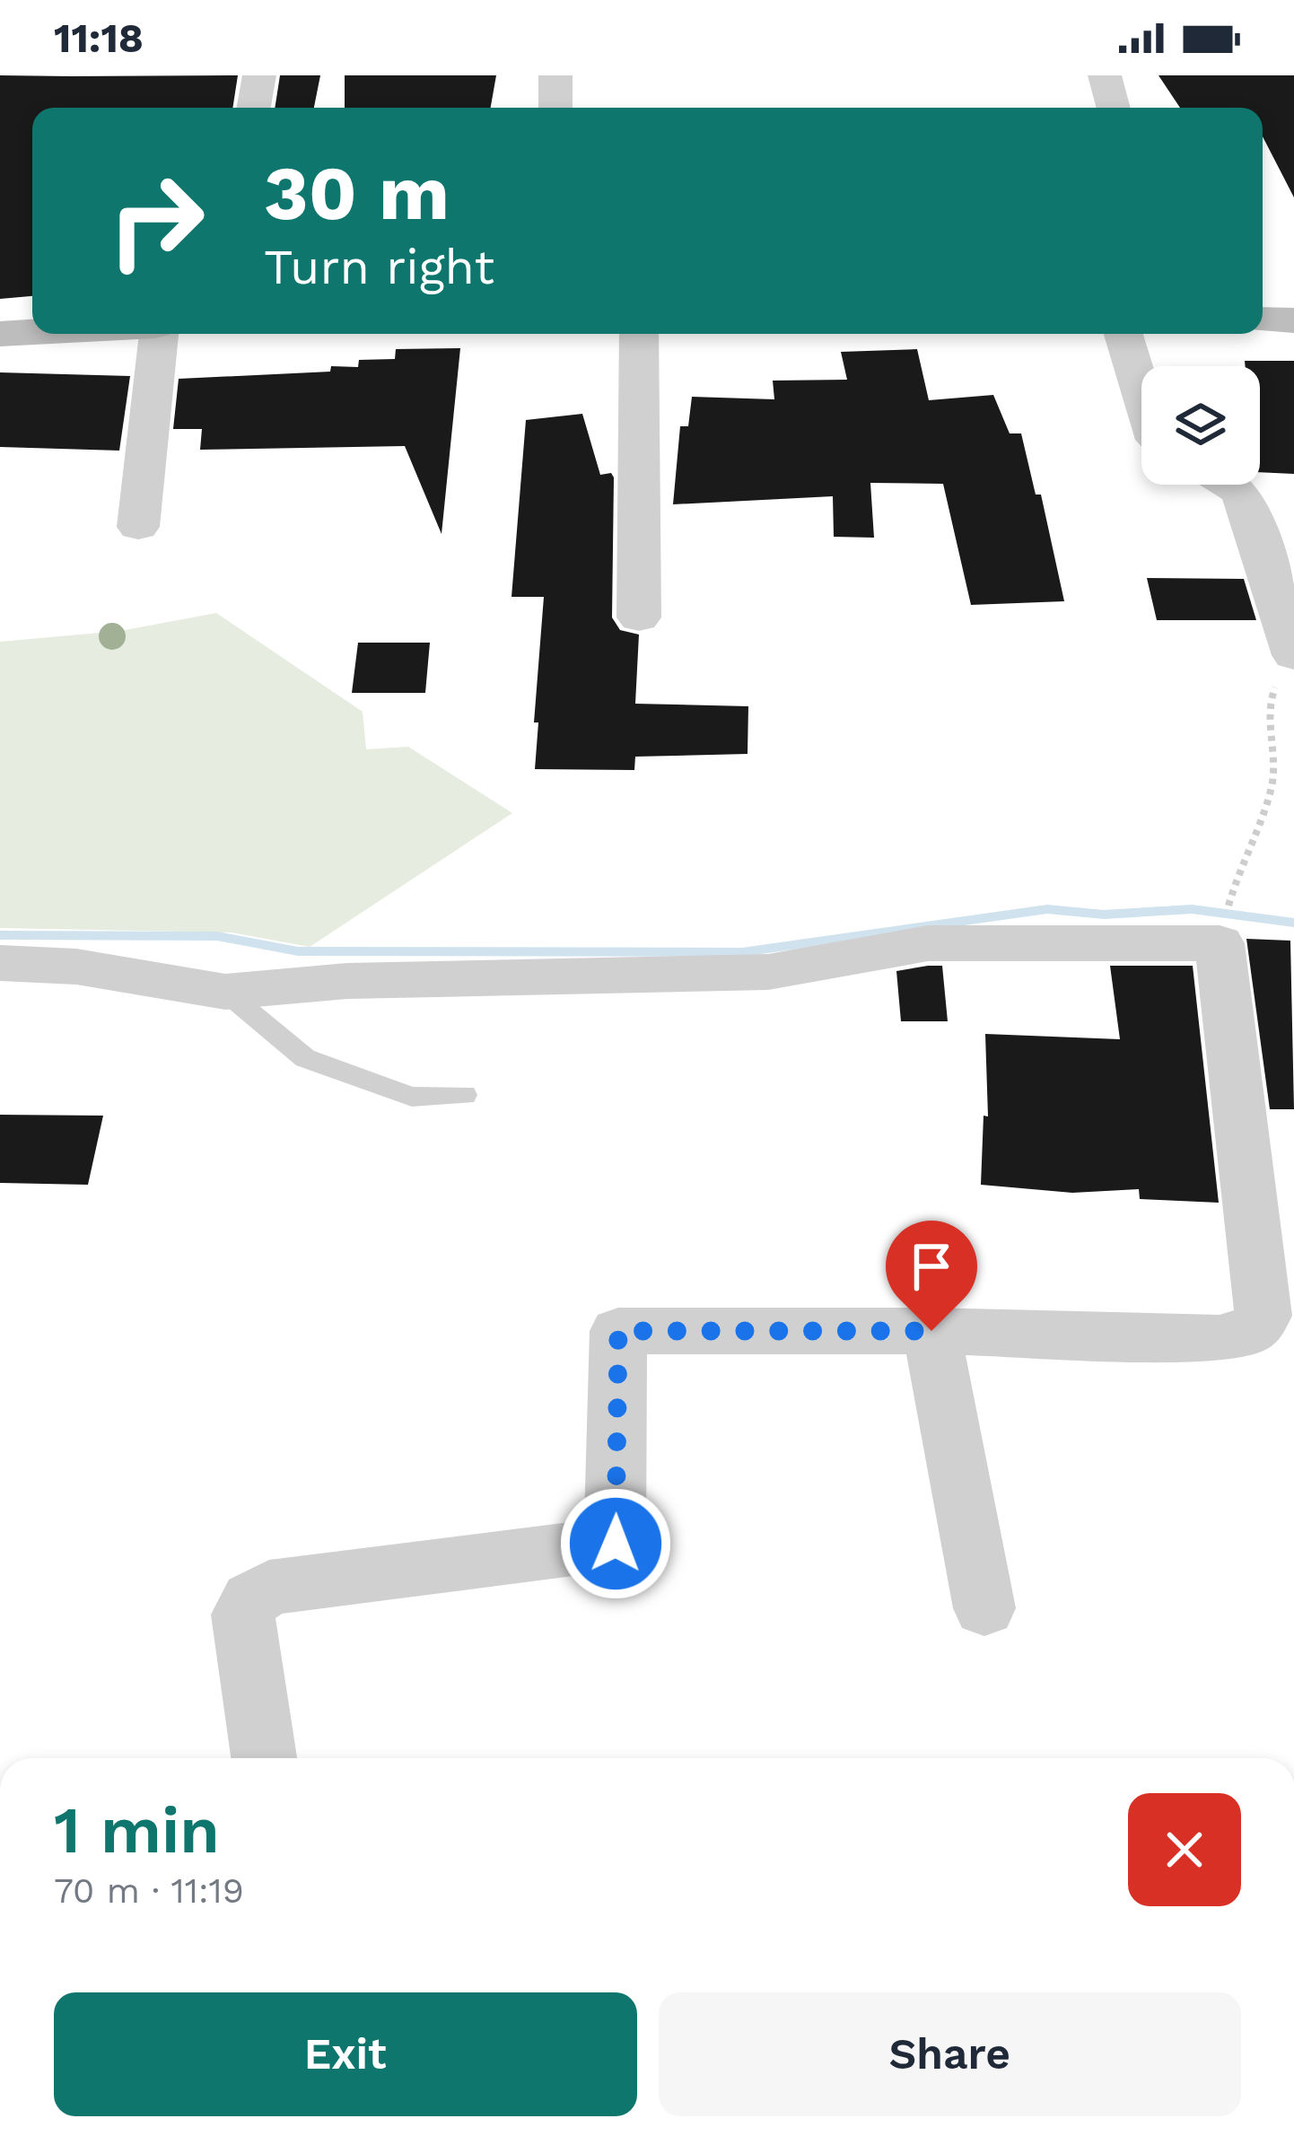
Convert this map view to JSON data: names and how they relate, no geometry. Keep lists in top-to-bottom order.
{
  "page": {
    "status": "11:18",
    "turn": ["30 m", "Turn right"],
    "heading": ["1 min", "70 m · 11:19"],
    "buttons": ["Exit", "Share"]
  }
}
